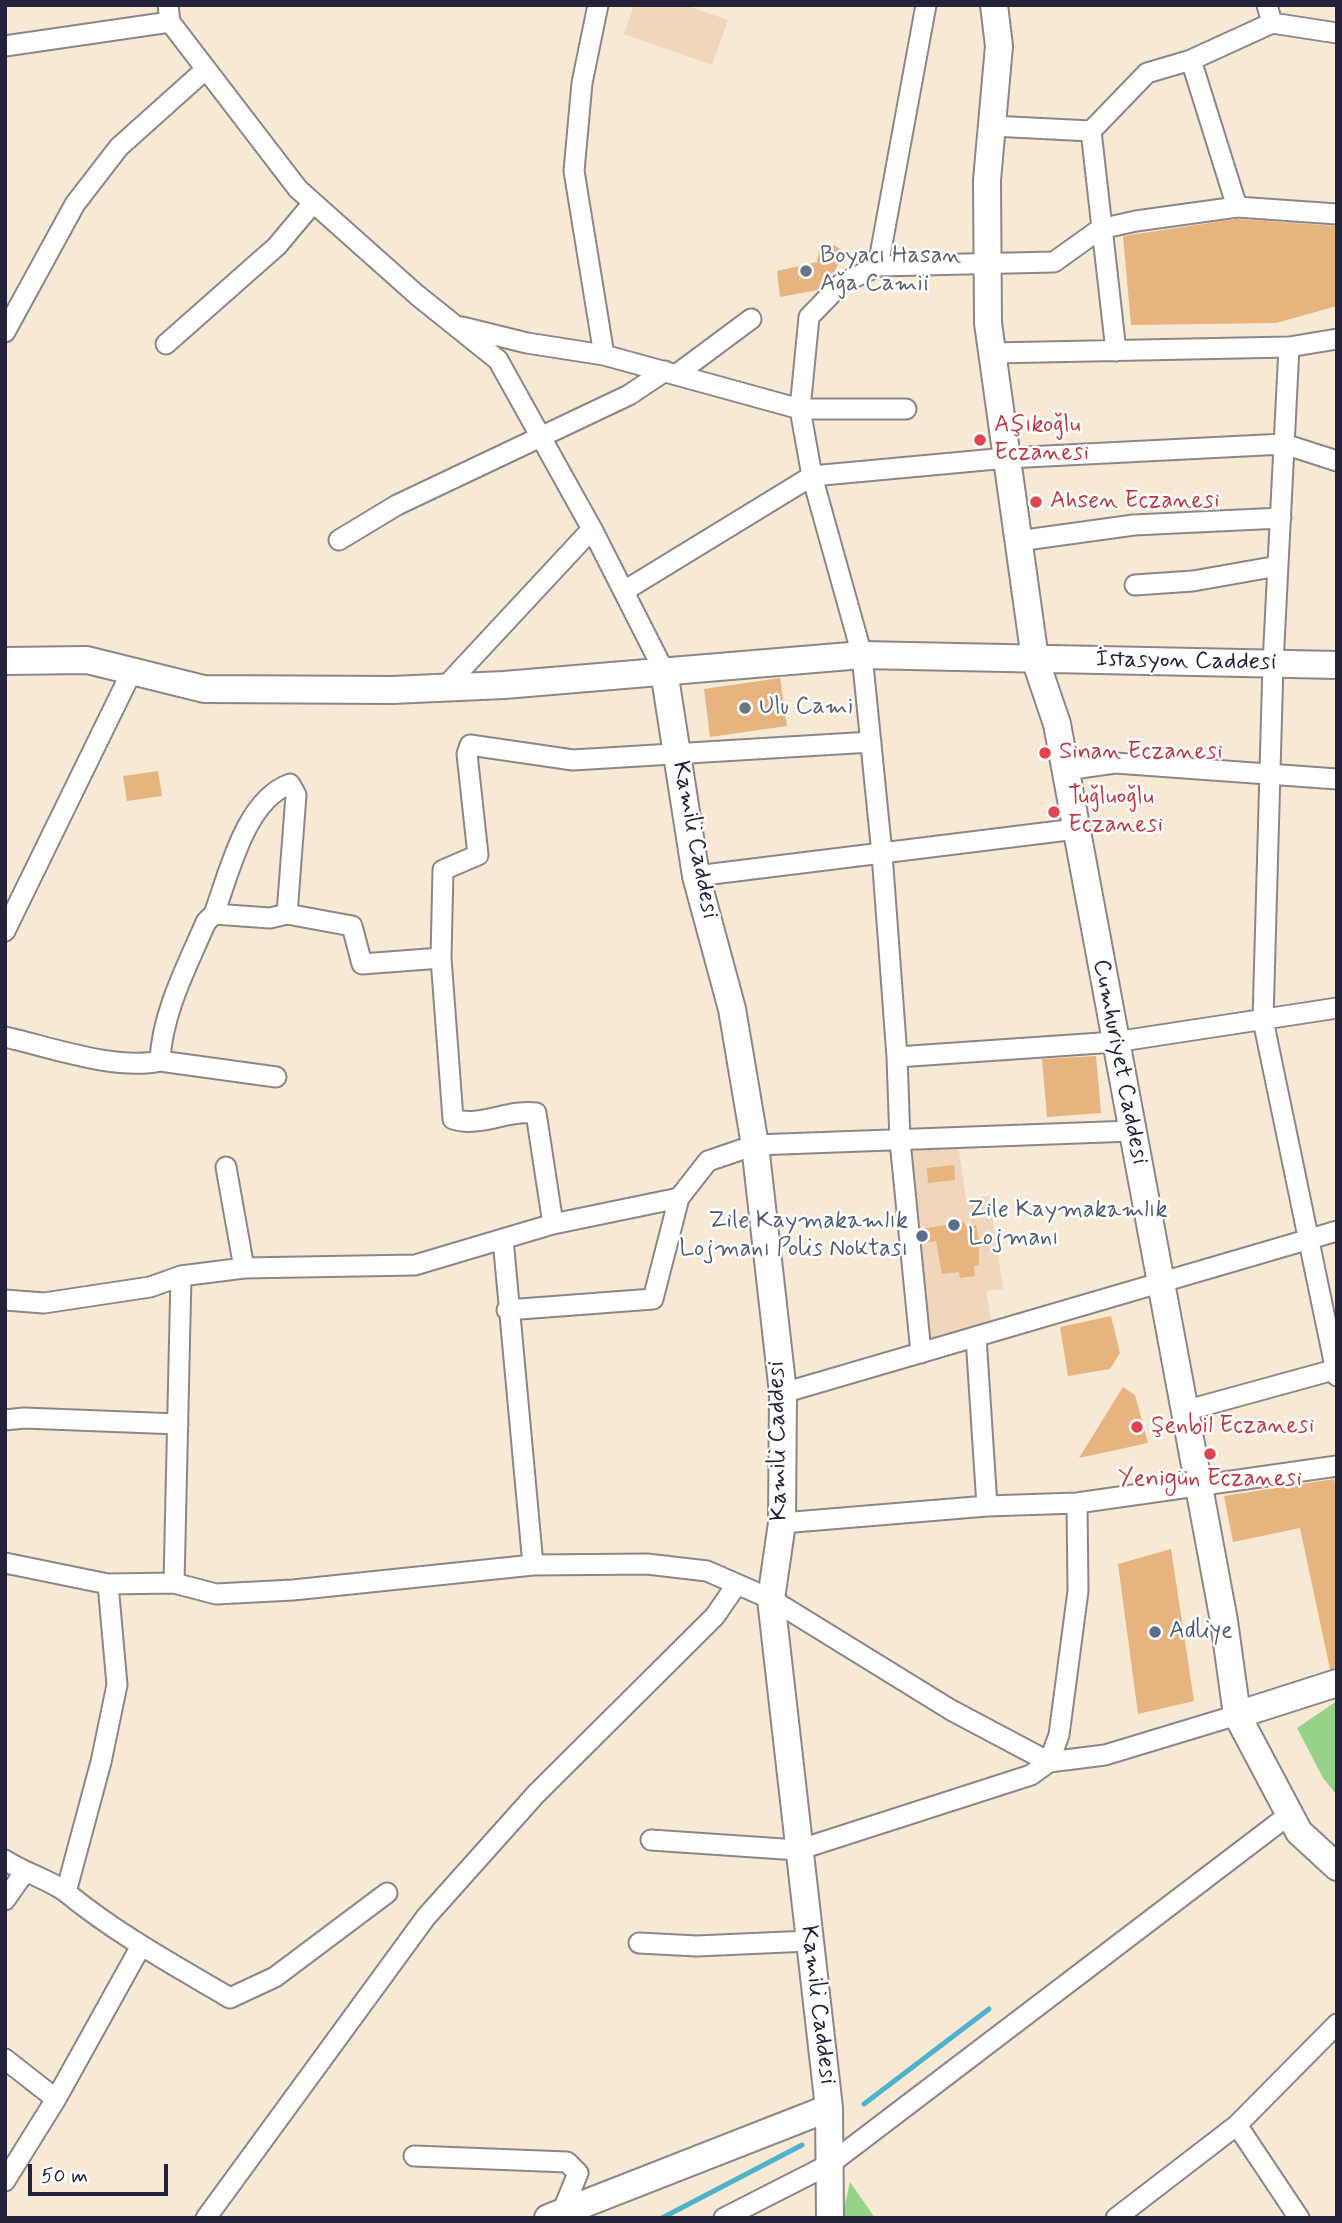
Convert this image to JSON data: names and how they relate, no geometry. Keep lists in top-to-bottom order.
{
  "streets": {
    "main road": ["İstasyon Caddesi", "Kamili Caddesi", "Cumhuriyet Caddesi"]
  },
  "crossings": [
    ["İstasyon Caddesi", "Kamili Caddesi"],
    ["İstasyon Caddesi", "Cumhuriyet Caddesi"]
  ],
  "places": [
    "Boyacı Hasan Ağa Camii",
    "Aşıkoğlu Eczanesi",
    "Ahsen Eczanesi",
    "Ulu Cami",
    "Sinan Eczanesi",
    "Tuğluoğlu Eczanesi",
    "Zile Kaymakamlık Lojmanı",
    "Zile Kaymakamlık Lojmanı Polis Noktası",
    "Şenbil Eczanesi",
    "Yenigün Eczanesi",
    "Adliye"
  ],
  "scale_bar": "50 m"
}
